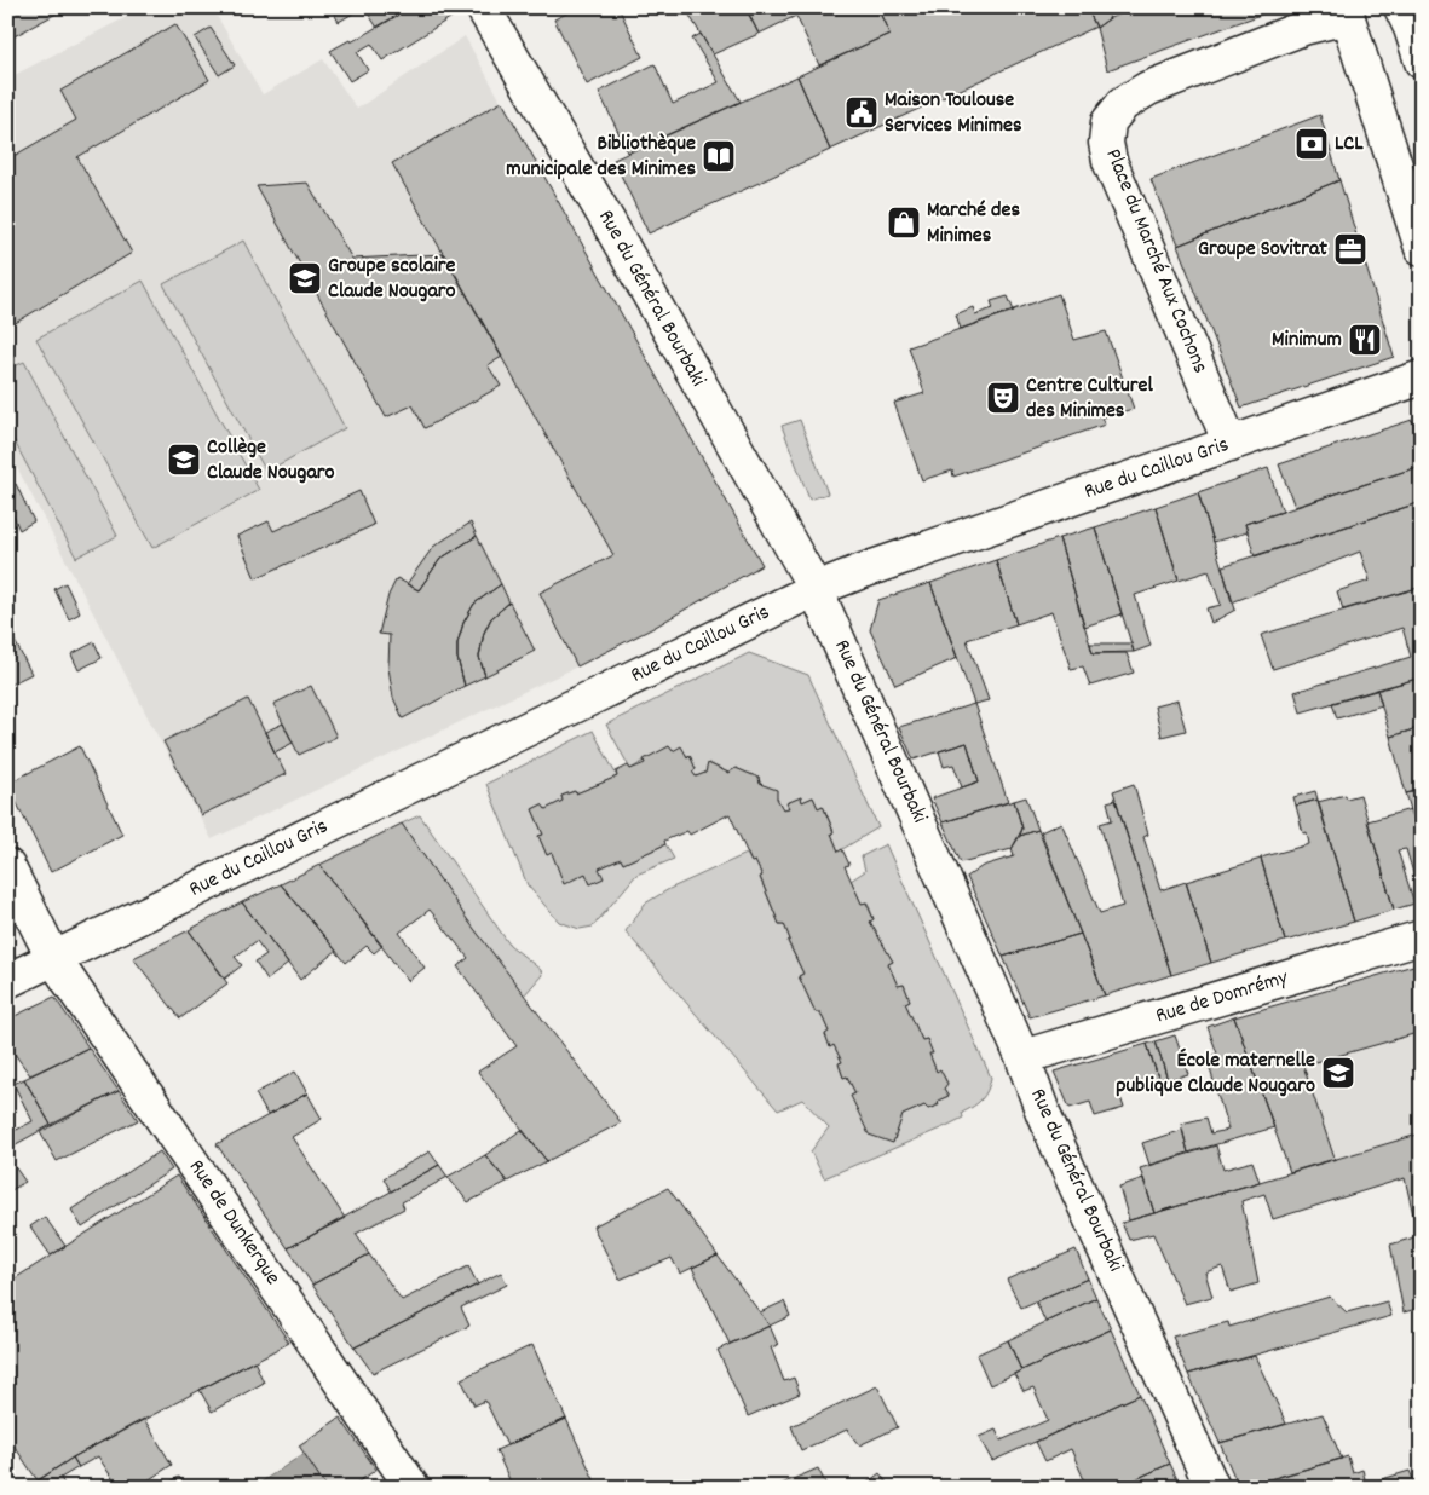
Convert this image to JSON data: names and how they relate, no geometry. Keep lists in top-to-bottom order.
{
  "streets": {
    "street": [
      "Place du Marché Aux Cochons",
      "Rue du Général Bourbaki",
      "Rue du Caillou Gris",
      "Rue de Domrémy",
      "Rue de Dunkerque"
    ]
  },
  "crossings": [
    ["Place du Marché Aux Cochons", "Rue du Caillou Gris"],
    ["Rue du Général Bourbaki", "Rue du Caillou Gris"],
    ["Rue du Général Bourbaki", "Rue de Domrémy"],
    ["Rue du Caillou Gris", "Rue de Dunkerque"]
  ],
  "places": {
    "public building": ["Maison Toulouse Services Minimes"],
    "bank": ["LCL"],
    "library": ["Bibliothèque municipale des Minimes"],
    "shop": ["Marché des Minimes"],
    "office": ["Groupe Sovitrat"],
    "school or university": ["Groupe scolaire Claude Nougaro", "Collège Claude Nougaro", "École maternelle publique Claude Nougaro"],
    "restaurant": ["Minimum"],
    "theatre": ["Centre Culturel des Minimes"]
  }
}
